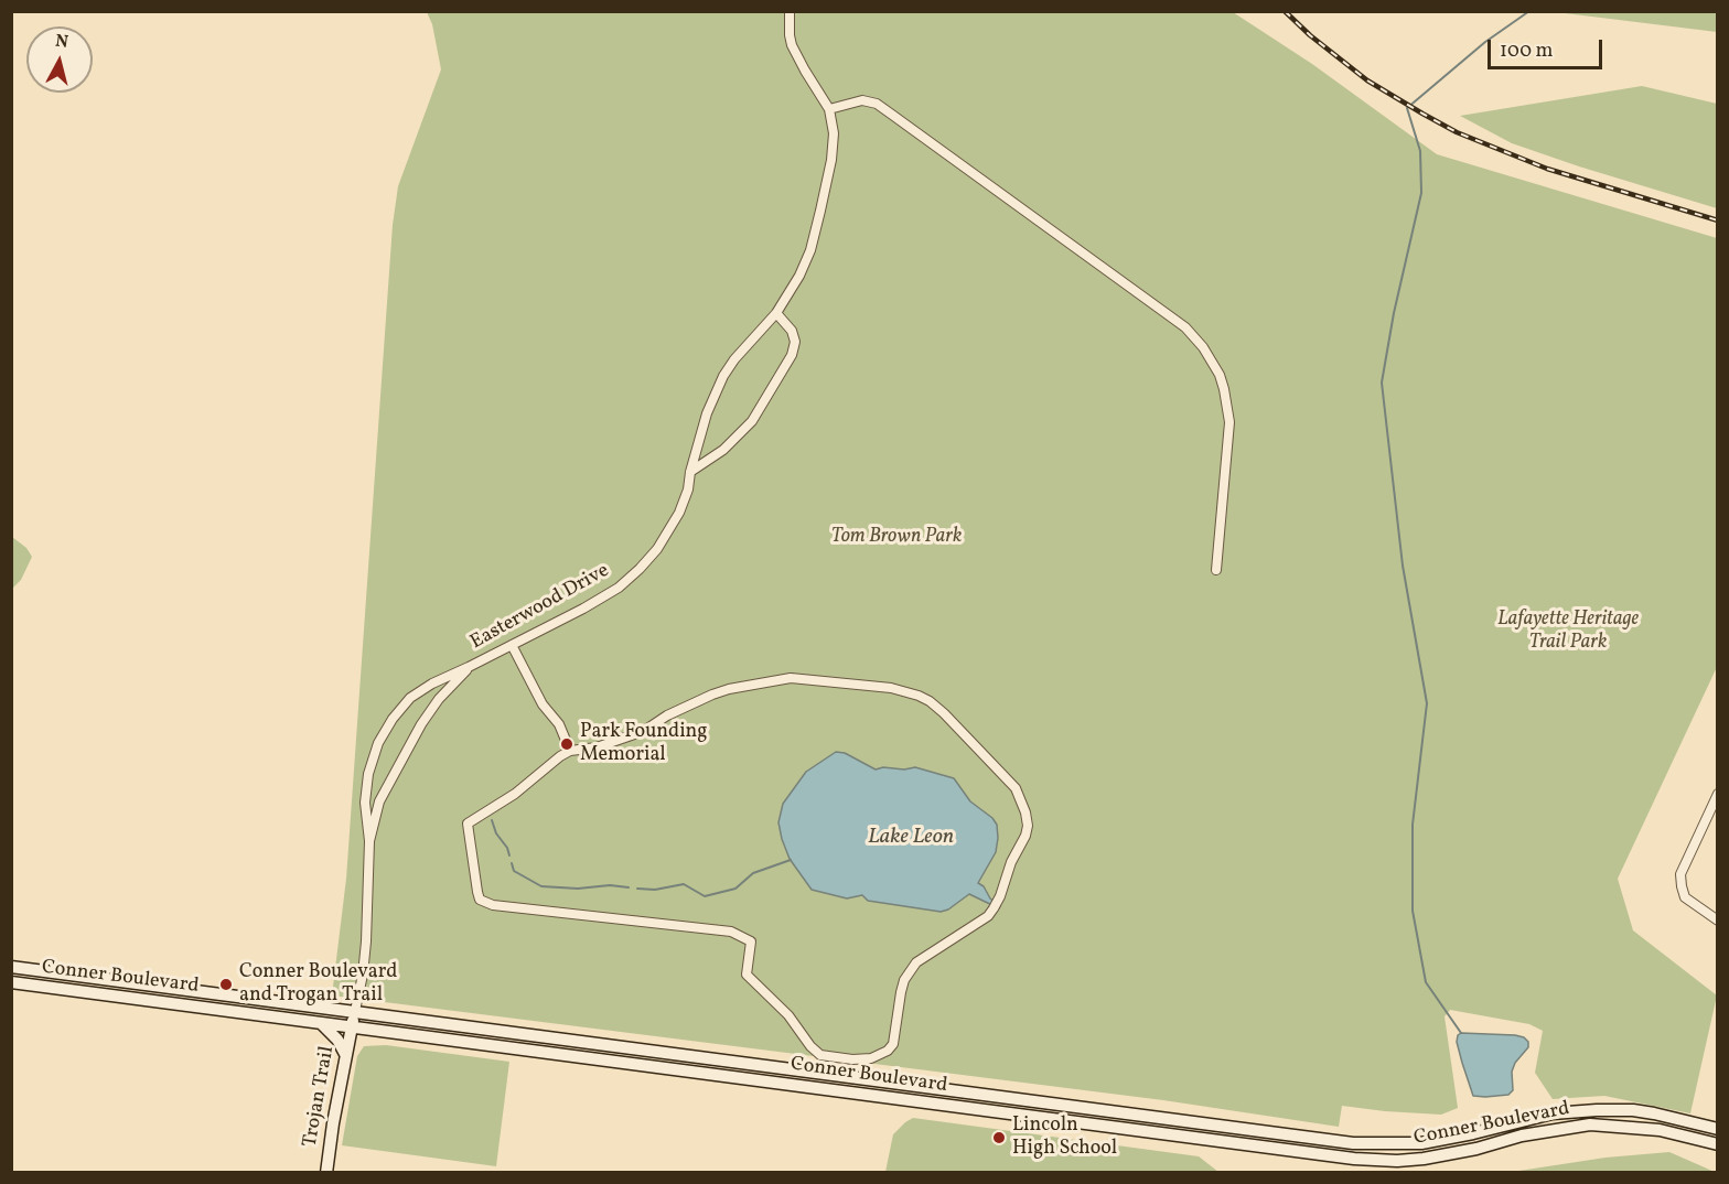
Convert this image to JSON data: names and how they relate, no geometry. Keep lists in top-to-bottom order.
{
  "streets": {
    "main road": ["Easterwood Drive", "Conner Boulevard", "Trojan Trail"]
  },
  "crossings": [
    ["Easterwood Drive", "Conner Boulevard"],
    ["Easterwood Drive", "Trojan Trail"],
    ["Conner Boulevard", "Trojan Trail"]
  ],
  "water": ["Lake Leon"],
  "parks": ["Tom Brown Park", "Lafayette Heritage Trail Park"],
  "places": ["Park Founding Memorial", "Conner Boulevard and Trogan Trail", "Lincoln High School"],
  "scale_bar": "100 m",
  "north": "top"
}
